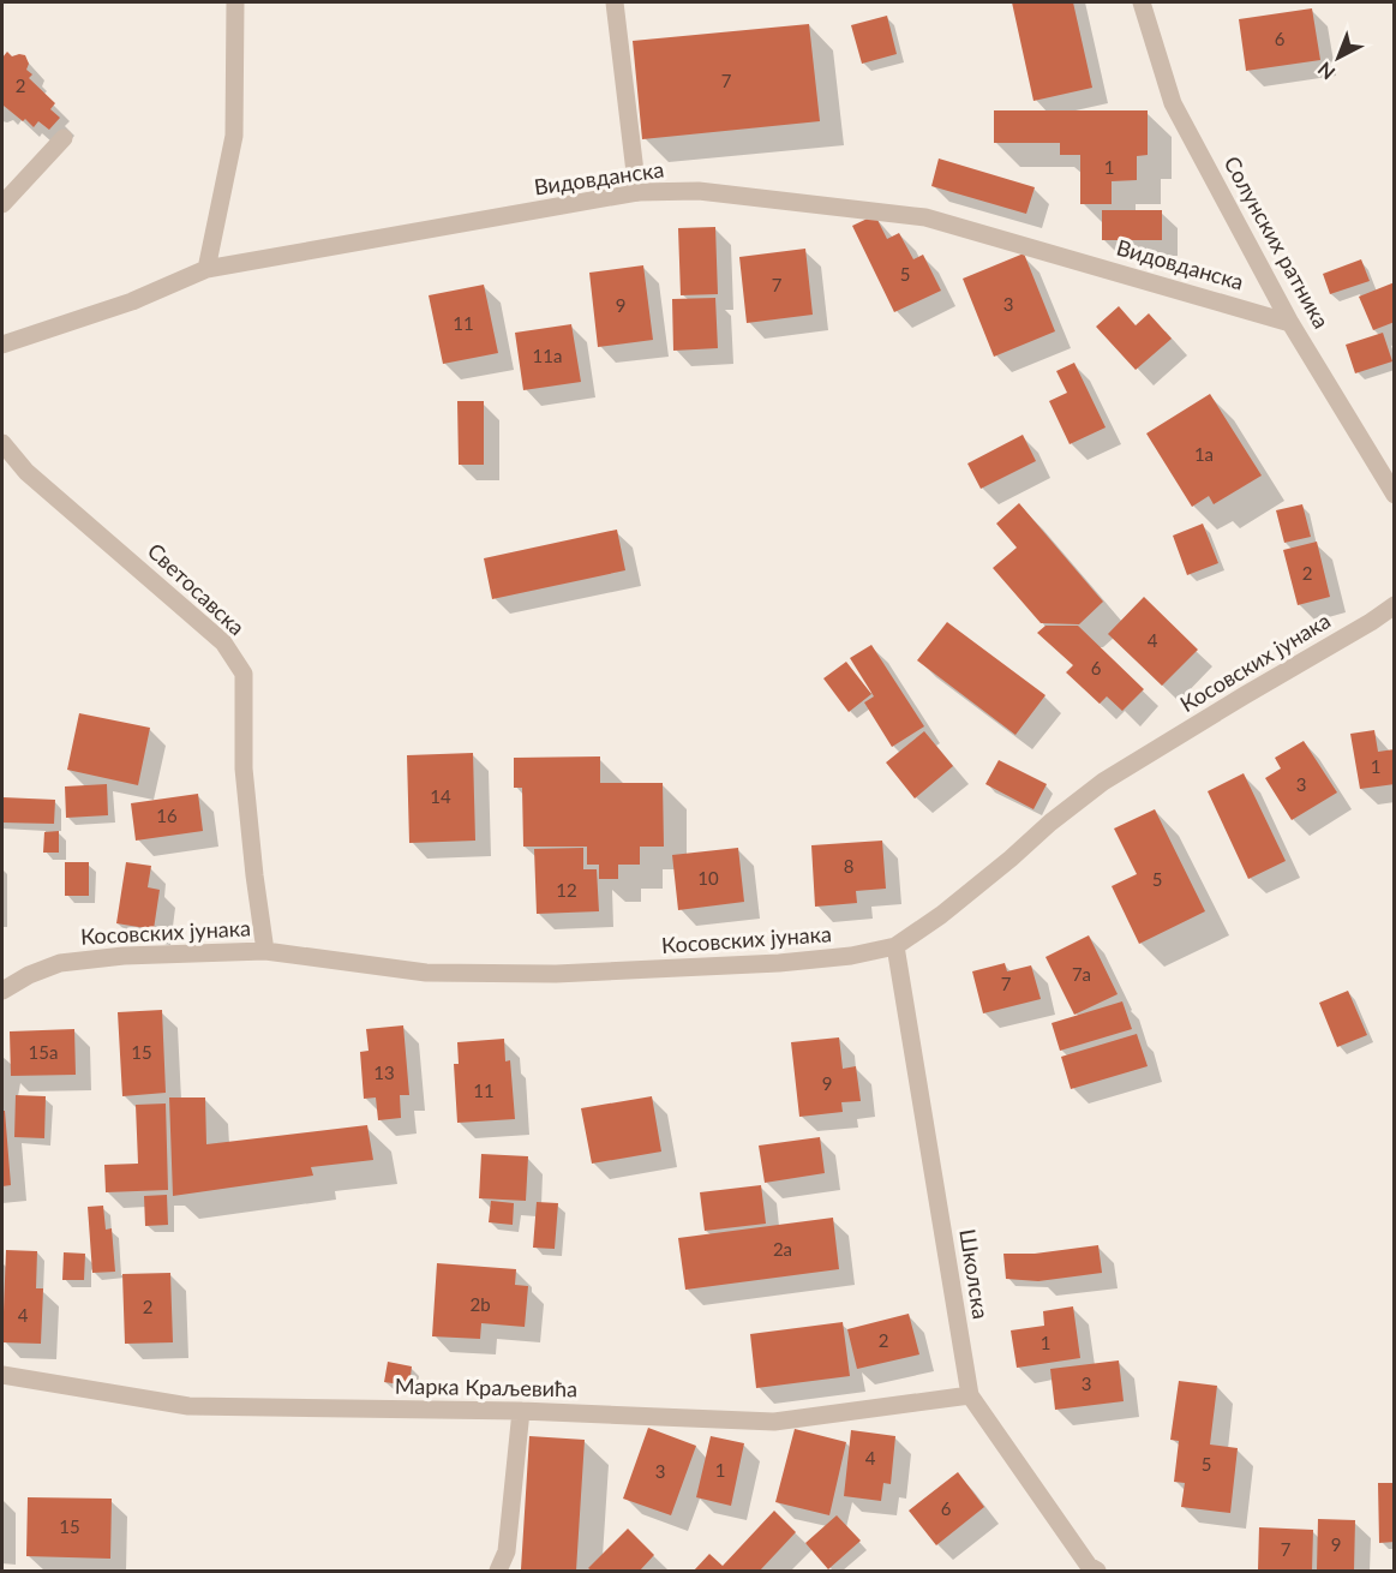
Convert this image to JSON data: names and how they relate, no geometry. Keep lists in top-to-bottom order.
{
  "streets": {
    "street": [
      "Видовданска",
      "Солунских ратника",
      "Светосавска",
      "Косовских јунака",
      "Школска",
      "Марка Краљевића"
    ]
  },
  "crossings": [
    ["Видовданска", "Солунских ратника"],
    ["Светосавска", "Косовских јунака"],
    ["Косовских јунака", "Школска"],
    ["Школска", "Марка Краљевића"]
  ],
  "house_numbers": [
    "6",
    "7",
    "2",
    "1",
    "5",
    "7",
    "3",
    "9",
    "11",
    "11a",
    "1a",
    "2",
    "4",
    "6",
    "1",
    "3",
    "14",
    "16",
    "8",
    "10",
    "5",
    "12",
    "7a",
    "7",
    "15a",
    "15",
    "13",
    "9",
    "11",
    "2a",
    "2b",
    "2",
    "4",
    "2",
    "1",
    "3",
    "4",
    "5",
    "1",
    "3",
    "6",
    "15",
    "9",
    "7"
  ],
  "north": "bottom left"
}
